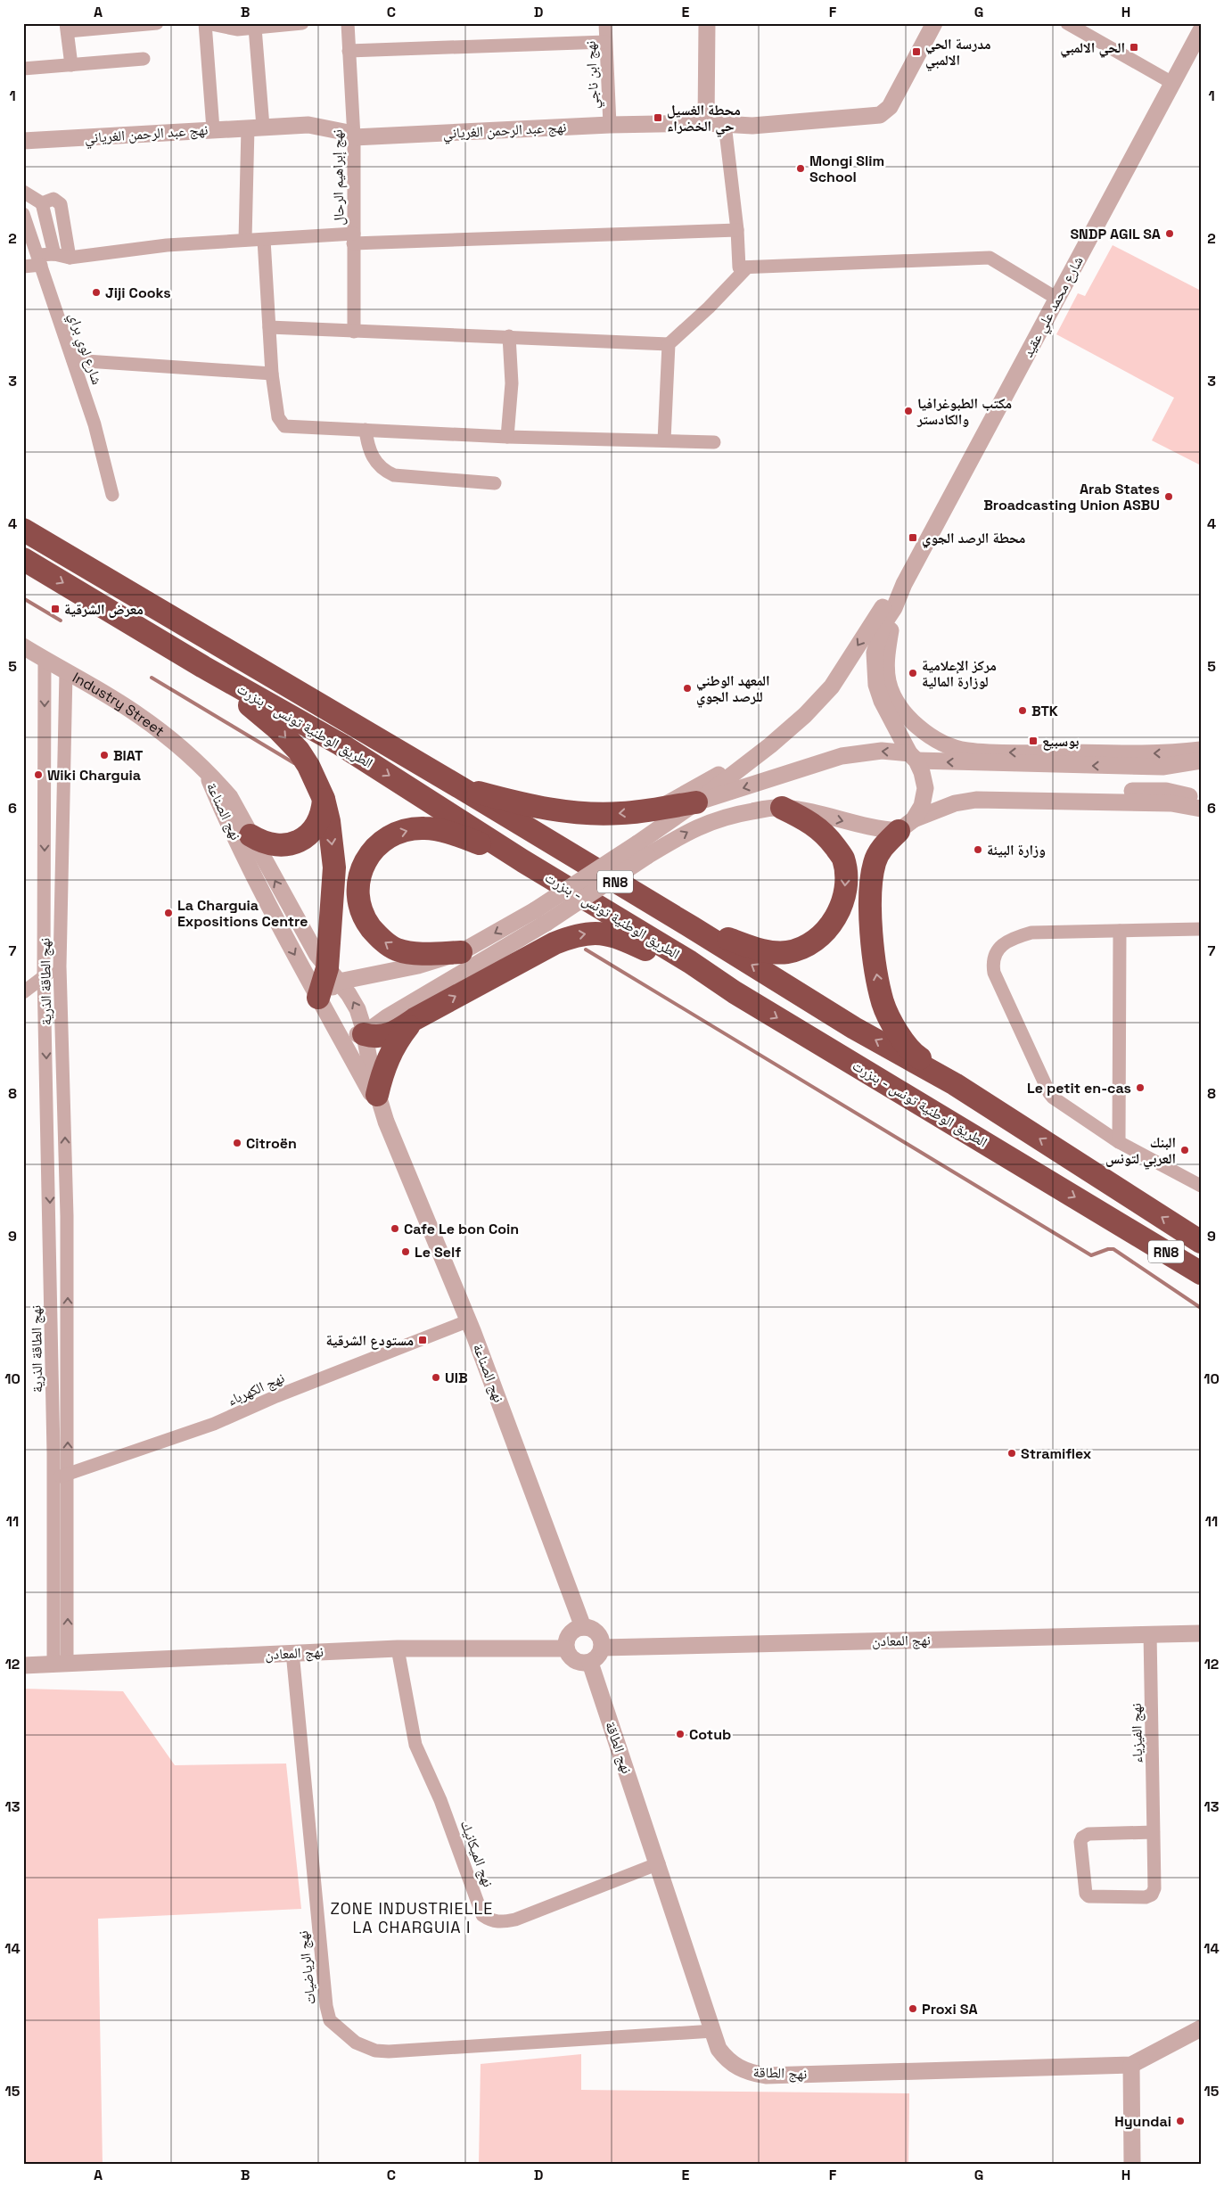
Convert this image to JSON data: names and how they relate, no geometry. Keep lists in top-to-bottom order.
{
  "streets": {
    "highway": ["الطريق الوطنية تونس - بنزرت", "RN8"],
    "street": [
      "نهج ابن ناجي",
      "نهج عبد الرحمن الغرياني",
      "نهج إبراهيم الرحال",
      "شارع محمد علي عقيد",
      "شارع لوي براي",
      "Industry Street",
      "نهج الصناعة",
      "نهج الطاقة الذرية",
      "نهج الكهرباء",
      "نهج المعادن",
      "نهج الفيزياء",
      "نهج الطاقة",
      "نهج الميكانيك",
      "نهج الرياضيات"
    ]
  },
  "crossings": [
    ["نهج ابن ناجي", "نهج عبد الرحمن الغرياني"],
    ["نهج عبد الرحمن الغرياني", "نهج إبراهيم الرحال"],
    ["Industry Street", "نهج الصناعة"],
    ["Industry Street", "نهج الطاقة الذرية"],
    ["نهج الصناعة", "نهج الكهرباء"],
    ["نهج الصناعة", "نهج المعادن"],
    ["نهج الصناعة", "نهج الطاقة"],
    ["نهج الطاقة الذرية", "نهج الكهرباء"],
    ["نهج الطاقة الذرية", "نهج المعادن"],
    ["نهج المعادن", "نهج الفيزياء"],
    ["نهج المعادن", "نهج الطاقة"],
    ["نهج المعادن", "نهج الميكانيك"],
    ["نهج المعادن", "نهج الرياضيات"],
    ["نهج الطاقة", "نهج الميكانيك"],
    ["نهج الطاقة", "نهج الرياضيات"]
  ],
  "districts": ["ZONE INDUSTRIELLE LA CHARGUIA I"],
  "places": {
    "transit": [
      "الحي الالمبي",
      "مدرسة الحي الالمبي",
      "محطة الغسيل حي الخضراء",
      "محطة الرصد الجوي",
      "معرض الشرقية",
      "بوسبيع",
      "مستودع الشرقية"
    ],
    "other": [
      "Mongi Slim School",
      "SNDP AGIL SA",
      "Jiji Cooks",
      "مكتب الطبوغرافيا والكادستر",
      "Arab States Broadcasting Union ASBU",
      "مركز الإعلامية لوزارة المالية",
      "المعهد الوطني للرصد الجوي",
      "BTK",
      "BIAT",
      "Wiki Charguia",
      "وزارة البيئة",
      "La Charguia Expositions Centre",
      "Le petit en-cas",
      "Citroën",
      "البنك العربي لتونس",
      "Cafe Le bon Coin",
      "Le Self",
      "UIB",
      "Stramiflex",
      "Cotub",
      "Proxi SA",
      "Hyundai"
    ]
  },
  "grid": {
    "columns": [
      "A",
      "B",
      "C",
      "D",
      "E",
      "F",
      "G",
      "H"
    ],
    "rows": [
      "1",
      "2",
      "3",
      "4",
      "5",
      "6",
      "7",
      "8",
      "9",
      "10",
      "11",
      "12",
      "13",
      "14",
      "15"
    ]
  }
}
